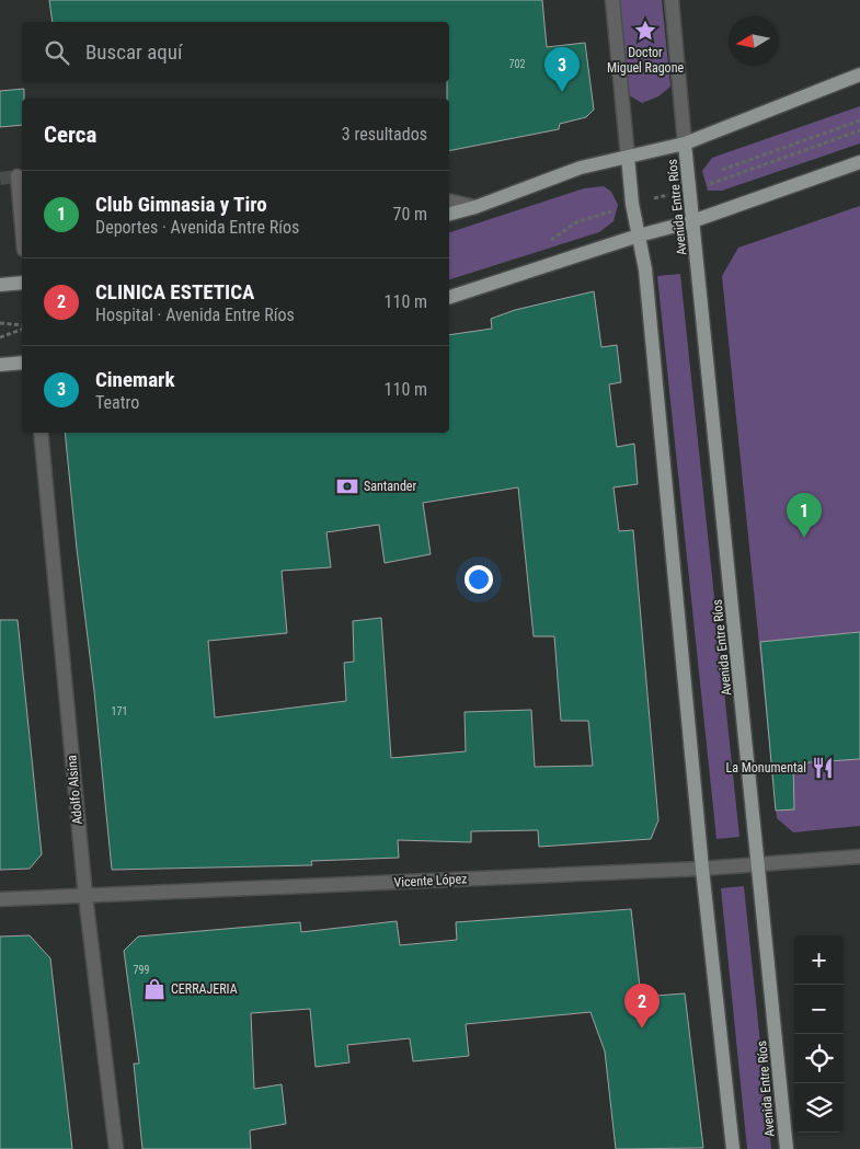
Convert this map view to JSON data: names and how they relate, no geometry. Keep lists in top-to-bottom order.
{
  "streets": {
    "main road": ["Avenida Entre Ríos"],
    "street": ["Adolfo Alsina", "Vicente López"]
  },
  "crossings": [
    ["Avenida Entre Ríos", "Vicente López"],
    ["Adolfo Alsina", "Vicente López"]
  ],
  "places": {
    "place": ["Doctor Miguel Ragone"],
    "bank": ["Santander"],
    "restaurant": ["La Monumental"],
    "shop": ["CERRAJERIA"]
  },
  "house_numbers": ["702", "171", "799"],
  "north": "left",
  "page": {
    "search": "Buscar aquí",
    "pins": ["3", "1", "2"],
    "heading": ["Cerca", "3 resultados"],
    "list": [
      {
        "mark": "1",
        "name": "Club Gimnasia y Tiro",
        "note": "Deportes · Avenida Entre Ríos",
        "value": "70 m"
      },
      {
        "mark": "2",
        "name": "CLINICA ESTETICA",
        "note": "Hospital · Avenida Entre Ríos",
        "value": "110 m"
      },
      {
        "mark": "3",
        "name": "Cinemark",
        "note": "Teatro",
        "value": "110 m"
      }
    ],
    "map_buttons": ["+", "−"]
  }
}
